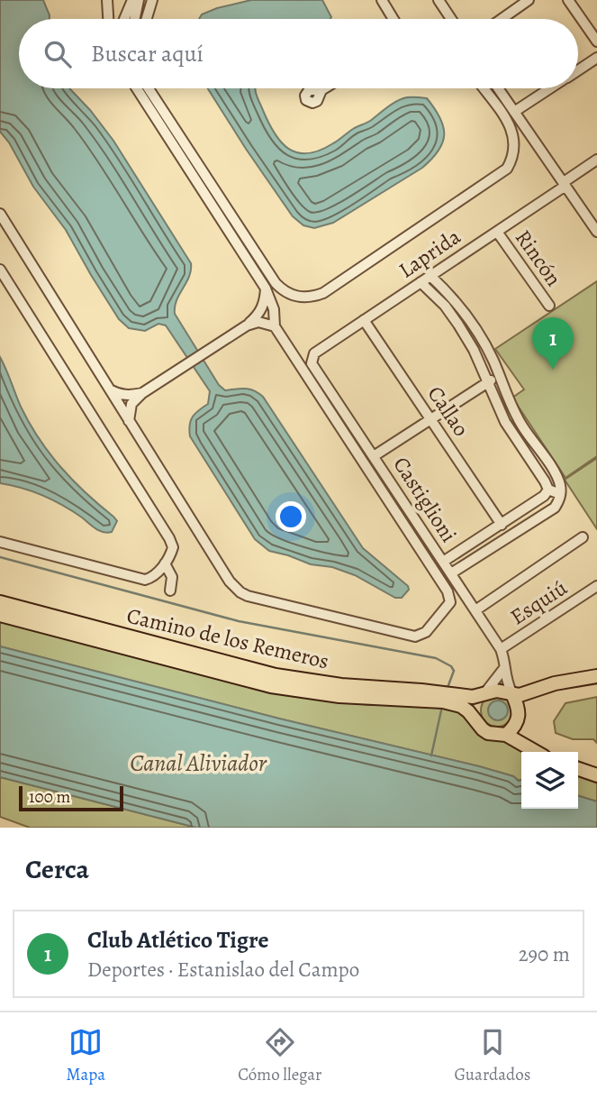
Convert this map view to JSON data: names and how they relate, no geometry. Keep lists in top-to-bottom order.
{
  "streets": {
    "main road": ["Camino de los Remeros"],
    "street": [
      "Laprida",
      "Rincón",
      "Callao",
      "Castiglioni",
      "Esquiú"
    ]
  },
  "crossings": [
    ["Laprida", "Rincón"],
    ["Laprida", "Callao"],
    ["Laprida", "Castiglioni"],
    ["Castiglioni", "Esquiú"],
    ["Castiglioni", "Camino de los Remeros"]
  ],
  "water": ["Canal Aliviador"],
  "scale_bar": "100 m",
  "page": {
    "search": "Buscar aquí",
    "pins": "1",
    "scale": "100 m",
    "heading": "Cerca",
    "list": [
      {
        "mark": "1",
        "name": "Club Atlético Tigre",
        "note": "Deportes · Estanislao del Campo",
        "value": "290 m"
      }
    ],
    "nav": ["Mapa", "Cómo llegar", "Guardados"]
  }
}
